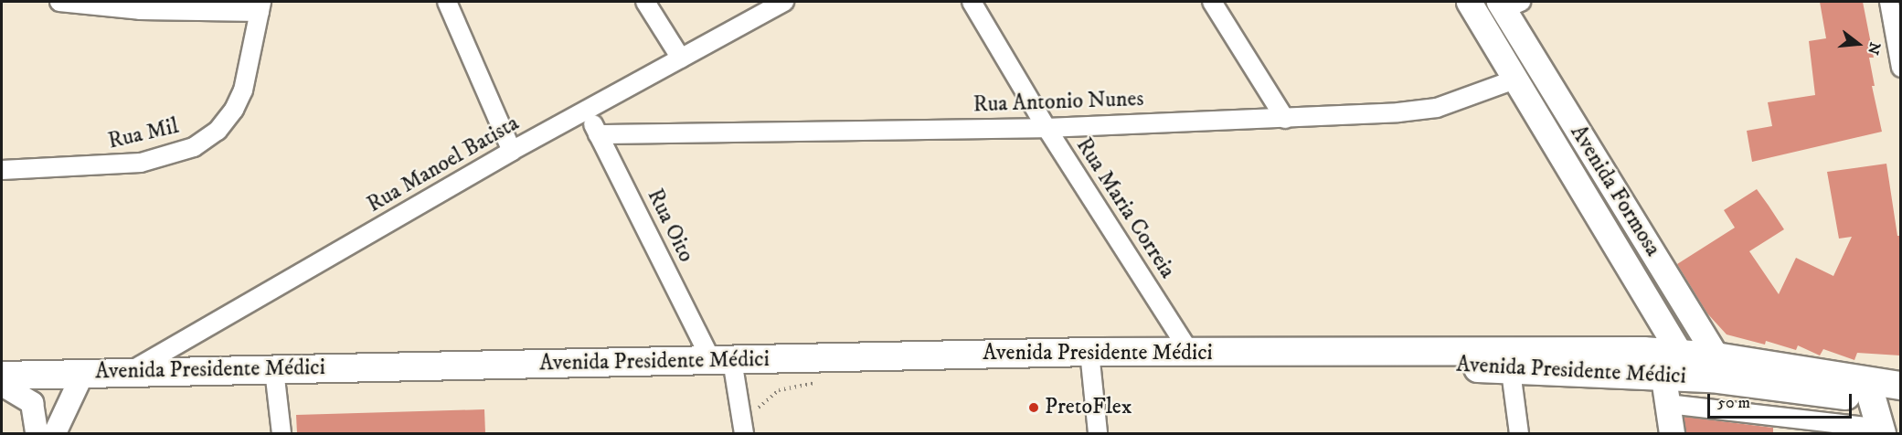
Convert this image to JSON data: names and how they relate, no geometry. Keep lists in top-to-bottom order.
{
  "streets": {
    "main road": ["Avenida Formosa", "Avenida Presidente Médici"],
    "street": [
      "Rua Antonio Nunes",
      "Rua Mil",
      "Rua Manoel Batista",
      "Rua Maria Correia",
      "Rua Oito"
    ]
  },
  "crossings": [
    ["Rua Antonio Nunes", "Avenida Formosa"],
    ["Rua Antonio Nunes", "Rua Maria Correia"],
    ["Rua Antonio Nunes", "Rua Oito"],
    ["Rua Manoel Batista", "Rua Oito"],
    ["Rua Manoel Batista", "Avenida Presidente Médici"],
    ["Avenida Formosa", "Avenida Presidente Médici"],
    ["Rua Maria Correia", "Avenida Presidente Médici"],
    ["Rua Oito", "Avenida Presidente Médici"]
  ],
  "places": ["PretoFlex"],
  "scale_bar": "50 m",
  "north": "right"
}
